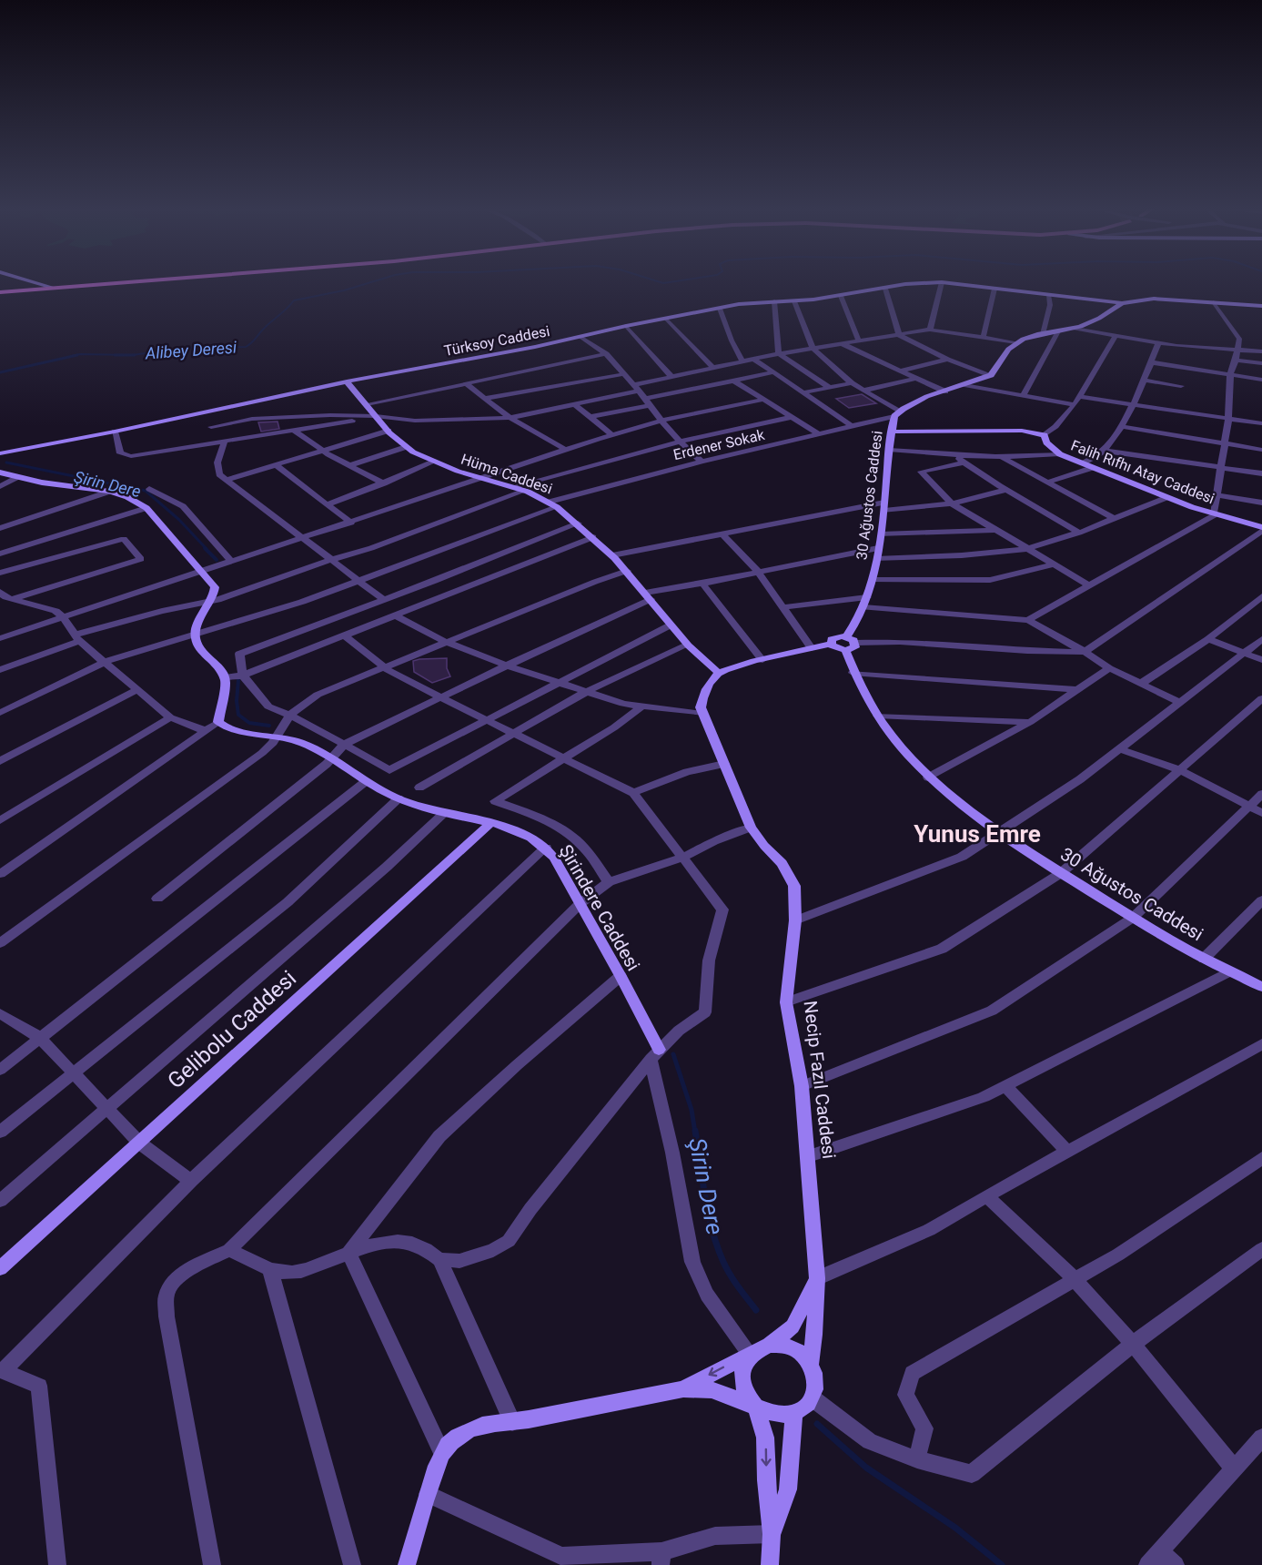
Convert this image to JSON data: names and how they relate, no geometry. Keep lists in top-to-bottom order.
{
  "streets": {
    "main road": [
      "Türksoy Caddesi",
      "Falih Rıfhı Atay Caddesi",
      "Hüma Caddesi",
      "30 Ağustos Caddesi",
      "Şirindere Caddesi",
      "Gelibolu Caddesi",
      "Necip Fazıl Caddesi"
    ],
    "street": ["Erdener Sokak"]
  },
  "crossings": [
    ["Türksoy Caddesi", "Hüma Caddesi"],
    ["Erdener Sokak", "Hüma Caddesi"],
    ["Erdener Sokak", "30 Ağustos Caddesi"],
    ["Şirindere Caddesi", "Gelibolu Caddesi"]
  ],
  "districts": ["Yunus Emre"],
  "water": ["Alibey Deresi", "Şirin Dere"]
}
